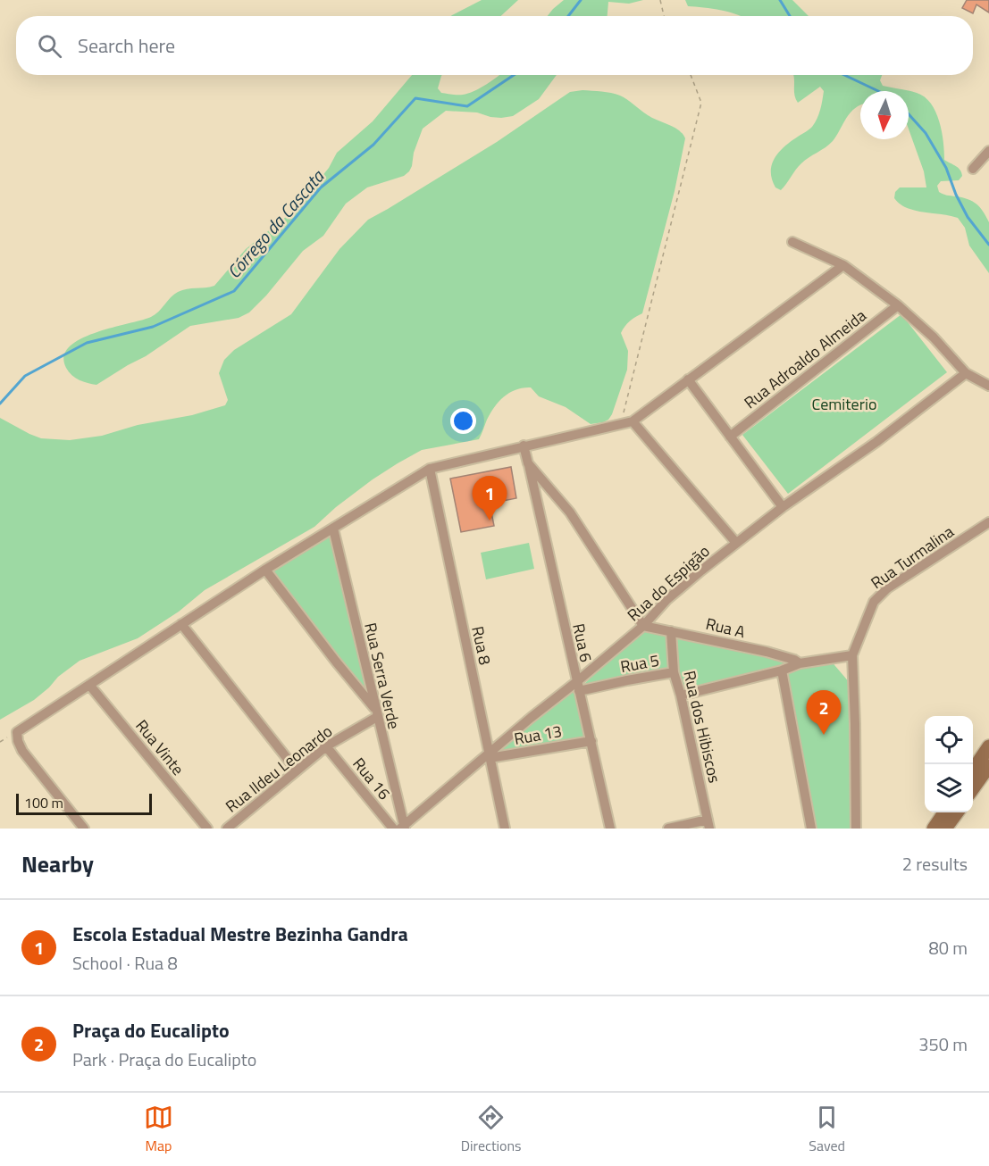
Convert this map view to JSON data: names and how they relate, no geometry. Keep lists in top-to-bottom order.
{
  "streets": {
    "street": [
      "Rua Adroaldo Almeida",
      "Rua Turmalina",
      "Rua do Espigão",
      "Rua A",
      "Rua 6",
      "Rua 8",
      "Rua 5",
      "Rua Serra Verde",
      "Rua dos Hibiscos",
      "Rua 13",
      "Rua Vinte",
      "Rua Ildeu Leonardo",
      "Rua 16"
    ]
  },
  "crossings": [
    ["Rua do Espigão", "Rua A"],
    ["Rua do Espigão", "Rua 6"],
    ["Rua do Espigão", "Rua 8"],
    ["Rua do Espigão", "Rua 5"],
    ["Rua do Espigão", "Rua Serra Verde"],
    ["Rua do Espigão", "Rua 13"],
    ["Rua A", "Rua dos Hibiscos"],
    ["Rua 6", "Rua 5"],
    ["Rua 6", "Rua 13"],
    ["Rua 8", "Rua 13"],
    ["Rua 5", "Rua dos Hibiscos"],
    ["Rua Serra Verde", "Rua Ildeu Leonardo"],
    ["Rua Ildeu Leonardo", "Rua 16"]
  ],
  "water": ["Córrego da Cascata"],
  "parks": ["Cemiterio"],
  "scale_bar": "100 m",
  "north": "bottom",
  "page": {
    "search": "Search here",
    "pins": ["1", "2"],
    "scale": "100 m",
    "heading": ["Nearby", "2 results"],
    "list": [
      {
        "mark": "1",
        "name": "Escola Estadual Mestre Bezinha Gandra",
        "note": "School · Rua 8",
        "value": "80 m"
      },
      {
        "mark": "2",
        "name": "Praça do Eucalipto",
        "note": "Park · Praça do Eucalipto",
        "value": "350 m"
      }
    ],
    "nav": ["Map", "Directions", "Saved"]
  }
}
